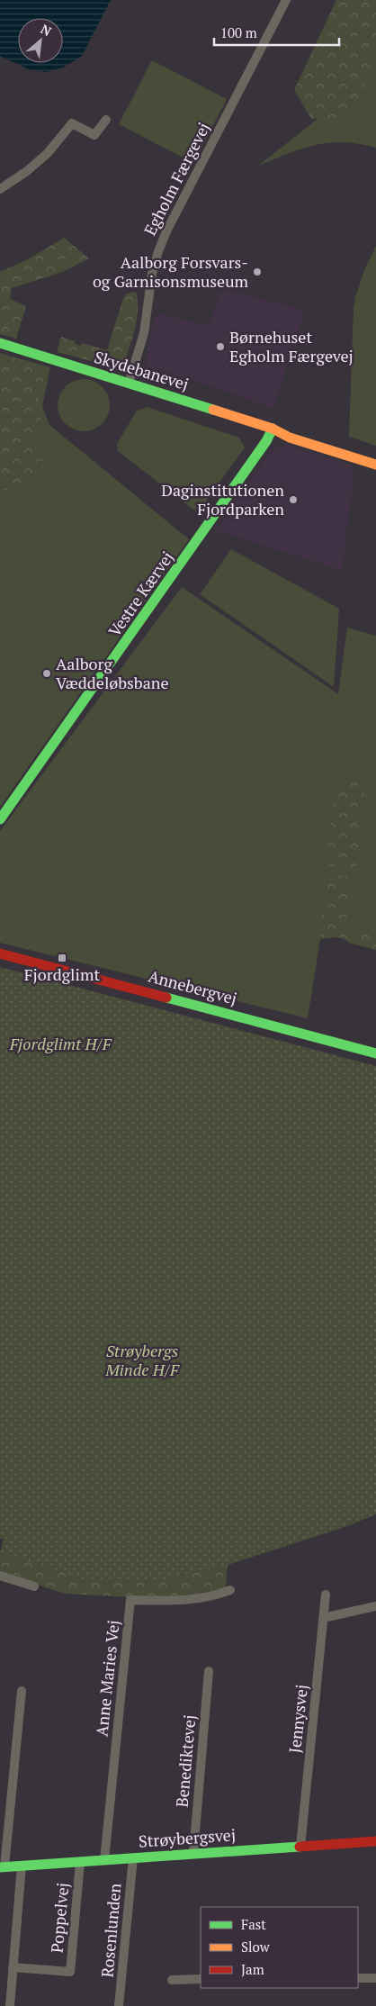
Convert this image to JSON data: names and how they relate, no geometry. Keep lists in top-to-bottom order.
{
  "streets": {
    "street": [
      "Egholm Færgevej",
      "Skydebanevej",
      "Vestre Kærvej",
      "Annebergvej",
      "Anne Maries Vej",
      "Jennysvej",
      "Benediktevej",
      "Strøybergsvej",
      "Poppelvej",
      "Rosenlunden"
    ]
  },
  "crossings": [
    ["Egholm Færgevej", "Skydebanevej"],
    ["Skydebanevej", "Vestre Kærvej"],
    ["Anne Maries Vej", "Strøybergsvej"],
    ["Jennysvej", "Strøybergsvej"],
    ["Benediktevej", "Strøybergsvej"],
    ["Strøybergsvej", "Poppelvej"],
    ["Strøybergsvej", "Rosenlunden"]
  ],
  "parks": ["Fjordglimt H/F", "Strøybergs Minde H/F"],
  "places": {
    "other": [
      "Aalborg Forsvars- og Garnisonsmuseum",
      "Børnehuset Egholm Færgevej",
      "Daginstitutionen Fjordparken",
      "Aalborg Væddeløbsbane"
    ],
    "transit": ["Fjordglimt"]
  },
  "legend": ["Fast", "Slow", "Jam"],
  "scale_bar": "100 m",
  "north": "top right"
}
